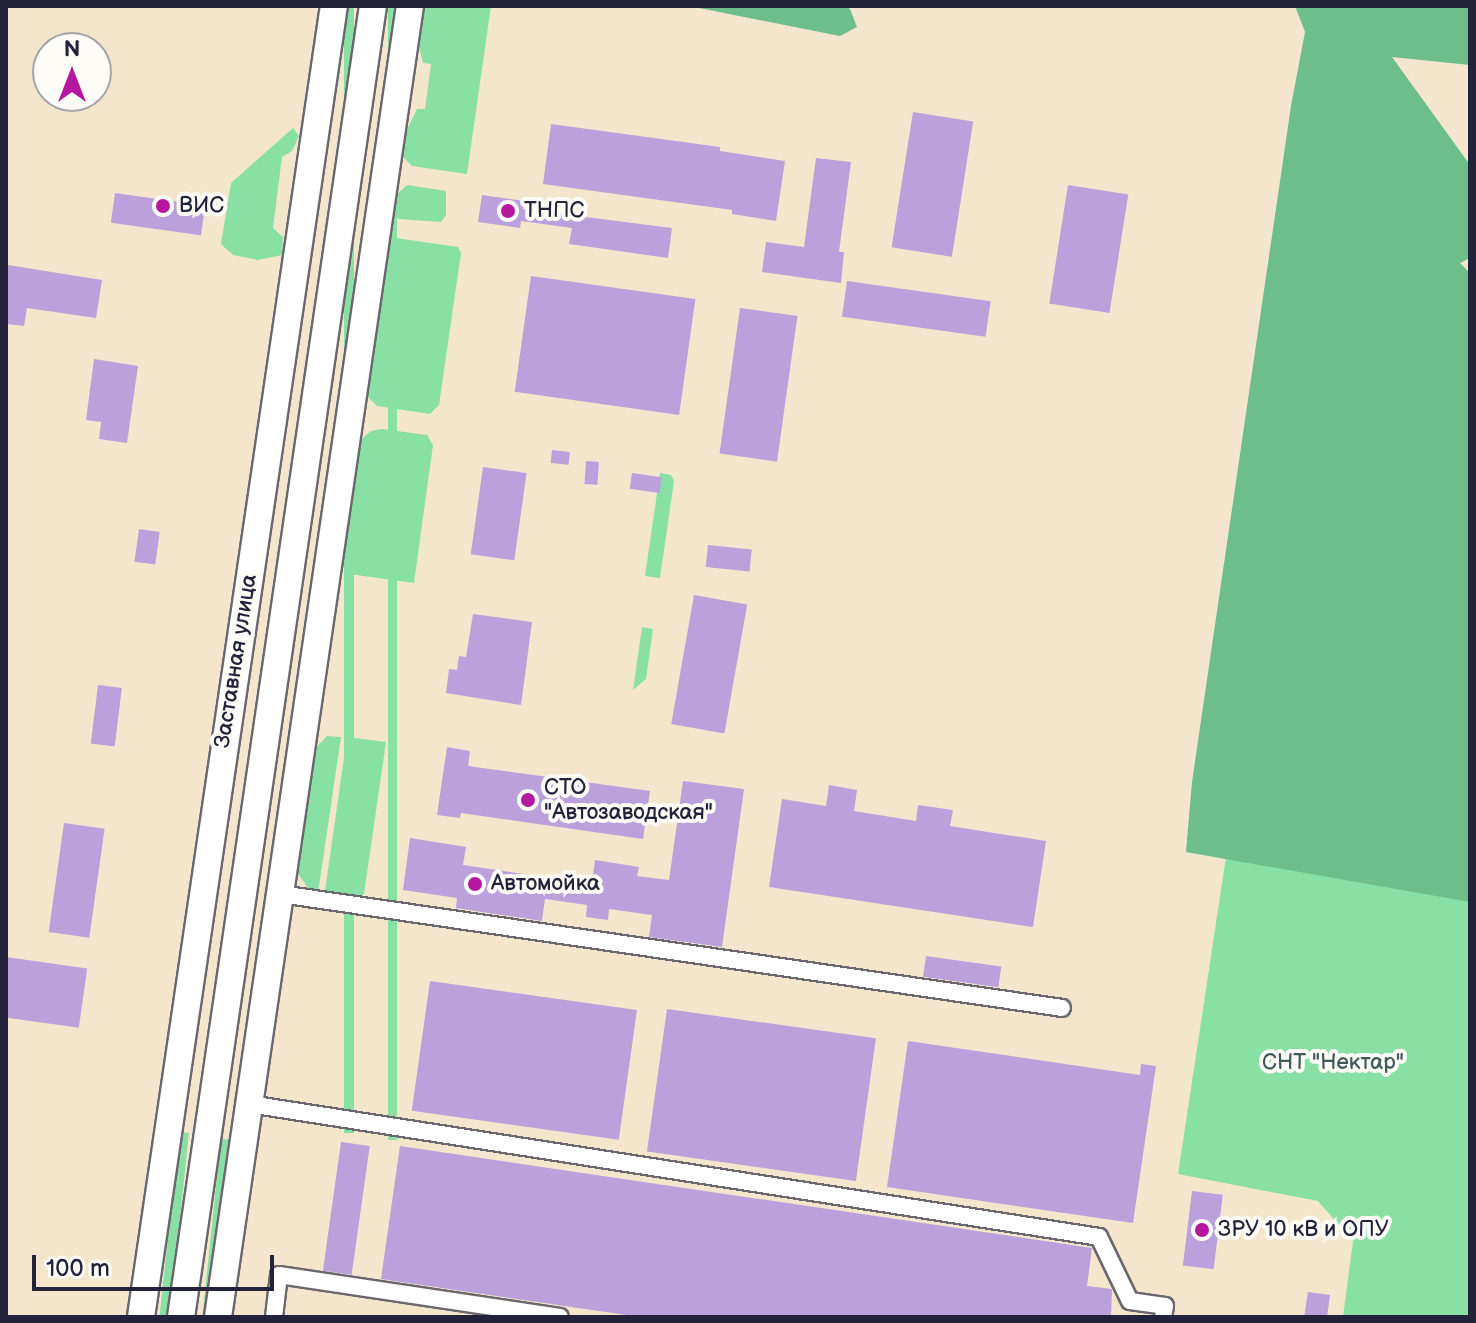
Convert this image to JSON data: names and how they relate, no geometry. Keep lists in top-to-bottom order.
{
  "streets": {
    "main road": ["Заставная улица"]
  },
  "parks": ["СНТ \"Нектар\""],
  "places": [
    "ВИС",
    "ТНПС",
    "СТО \"Автозаводская\"",
    "Автомойка",
    "ЗРУ 10 кВ и ОПУ"
  ],
  "scale_bar": "100 m",
  "north": "top"
}
